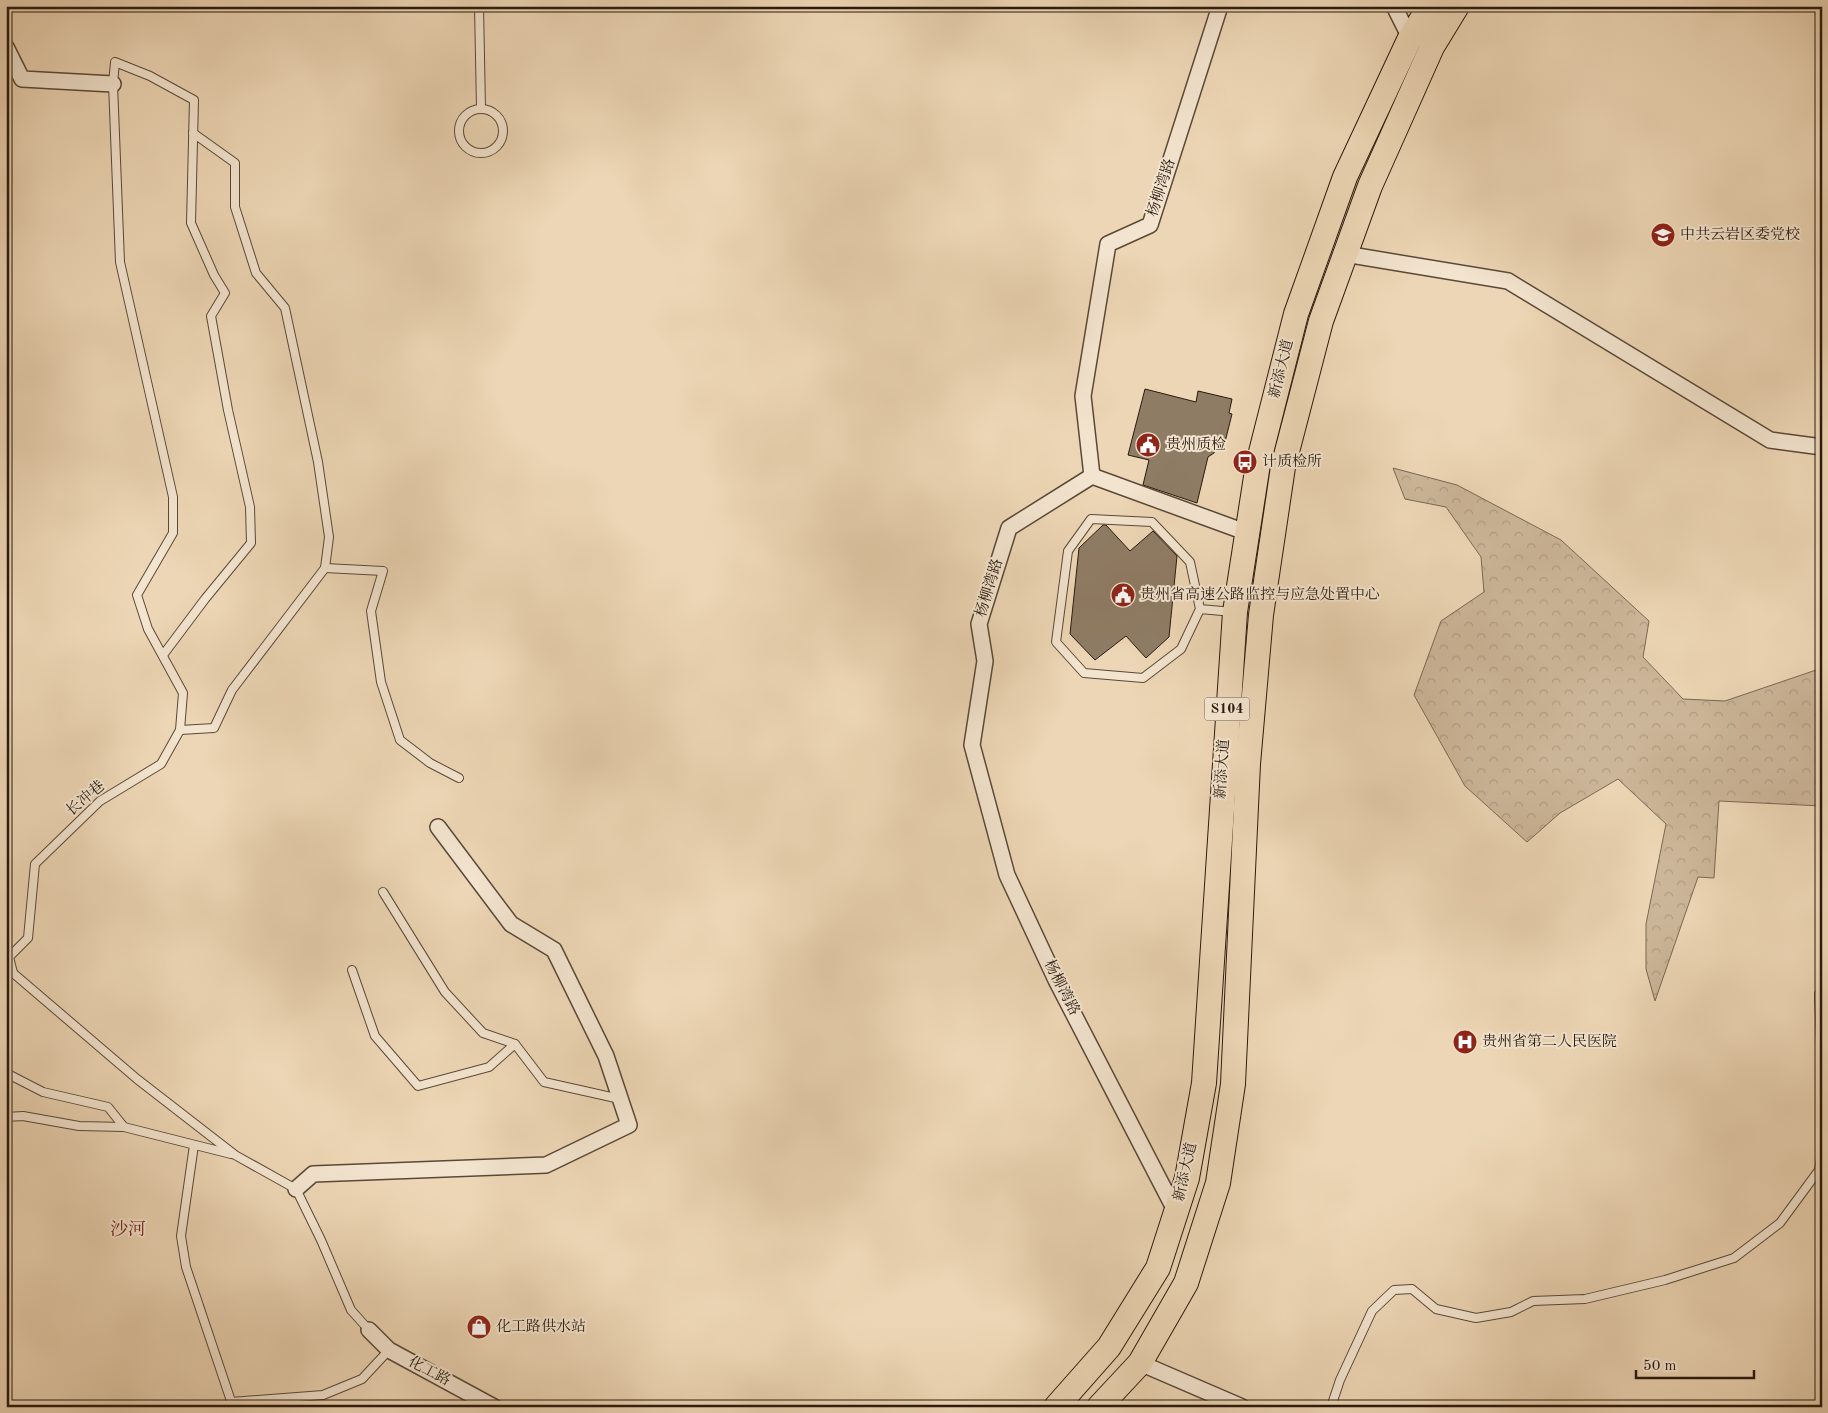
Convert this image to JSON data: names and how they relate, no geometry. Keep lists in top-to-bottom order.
{
  "streets": {
    "main road": ["新添大道", "S104"],
    "street": ["杨柳湾路", "化工路"],
    "lane": ["长冲巷"]
  },
  "crossings": [
    ["杨柳湾路", "新添大道"]
  ],
  "districts": ["沙河"],
  "places": {
    "school or university": ["中共云岩区委党校"],
    "public building": ["贵州质检", "贵州省高速公路监控与应急处置中心"],
    "bus stop": ["计质检所"],
    "hospital": ["贵州省第二人民医院"],
    "shop": ["化工路供水站"]
  },
  "scale_bar": "50 m"
}
